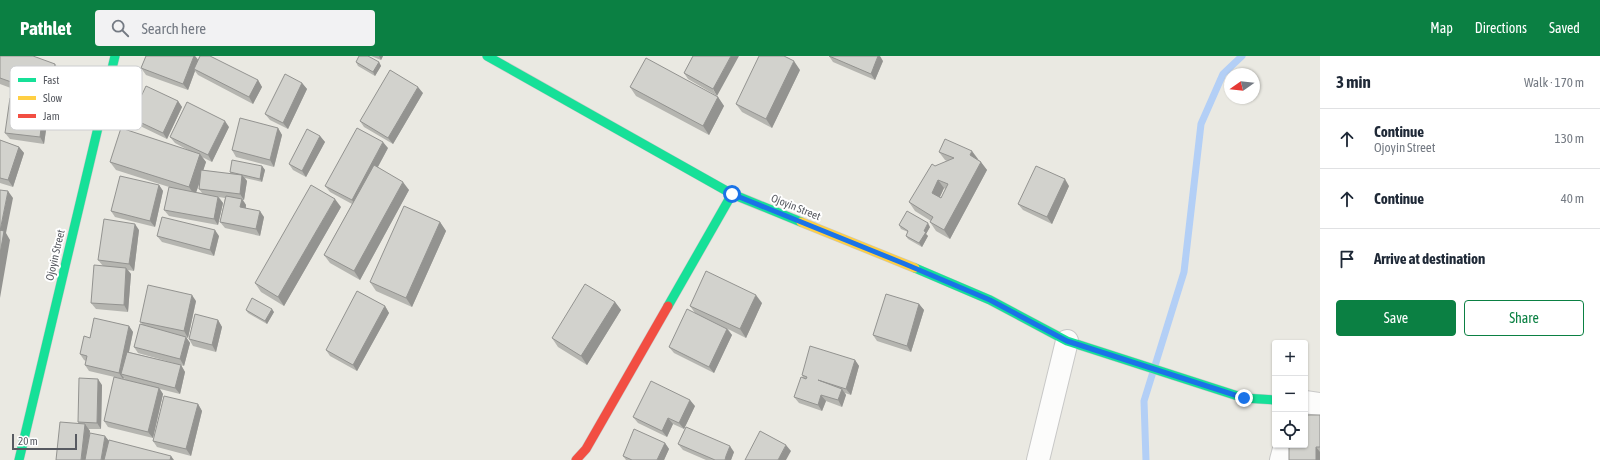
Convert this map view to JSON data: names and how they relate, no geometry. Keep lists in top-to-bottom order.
{
  "streets": {
    "street": ["Ojoyin Street"]
  },
  "legend": ["Fast", "Slow", "Jam"],
  "scale_bar": "20 m",
  "north": "left",
  "page": {
    "header": "Pathlet",
    "search": "Search here",
    "nav": ["Map", "Directions", "Saved"],
    "heading": ["3 min", "Walk · 170 m"],
    "list": [
      ["Continue", "Ojoyin Street", "130 m"],
      ["Continue", "40 m"],
      "Arrive at destination"
    ],
    "buttons": ["Save", "Share"],
    "map_buttons": ["+", "−"],
    "scale": "20 m"
  }
}
